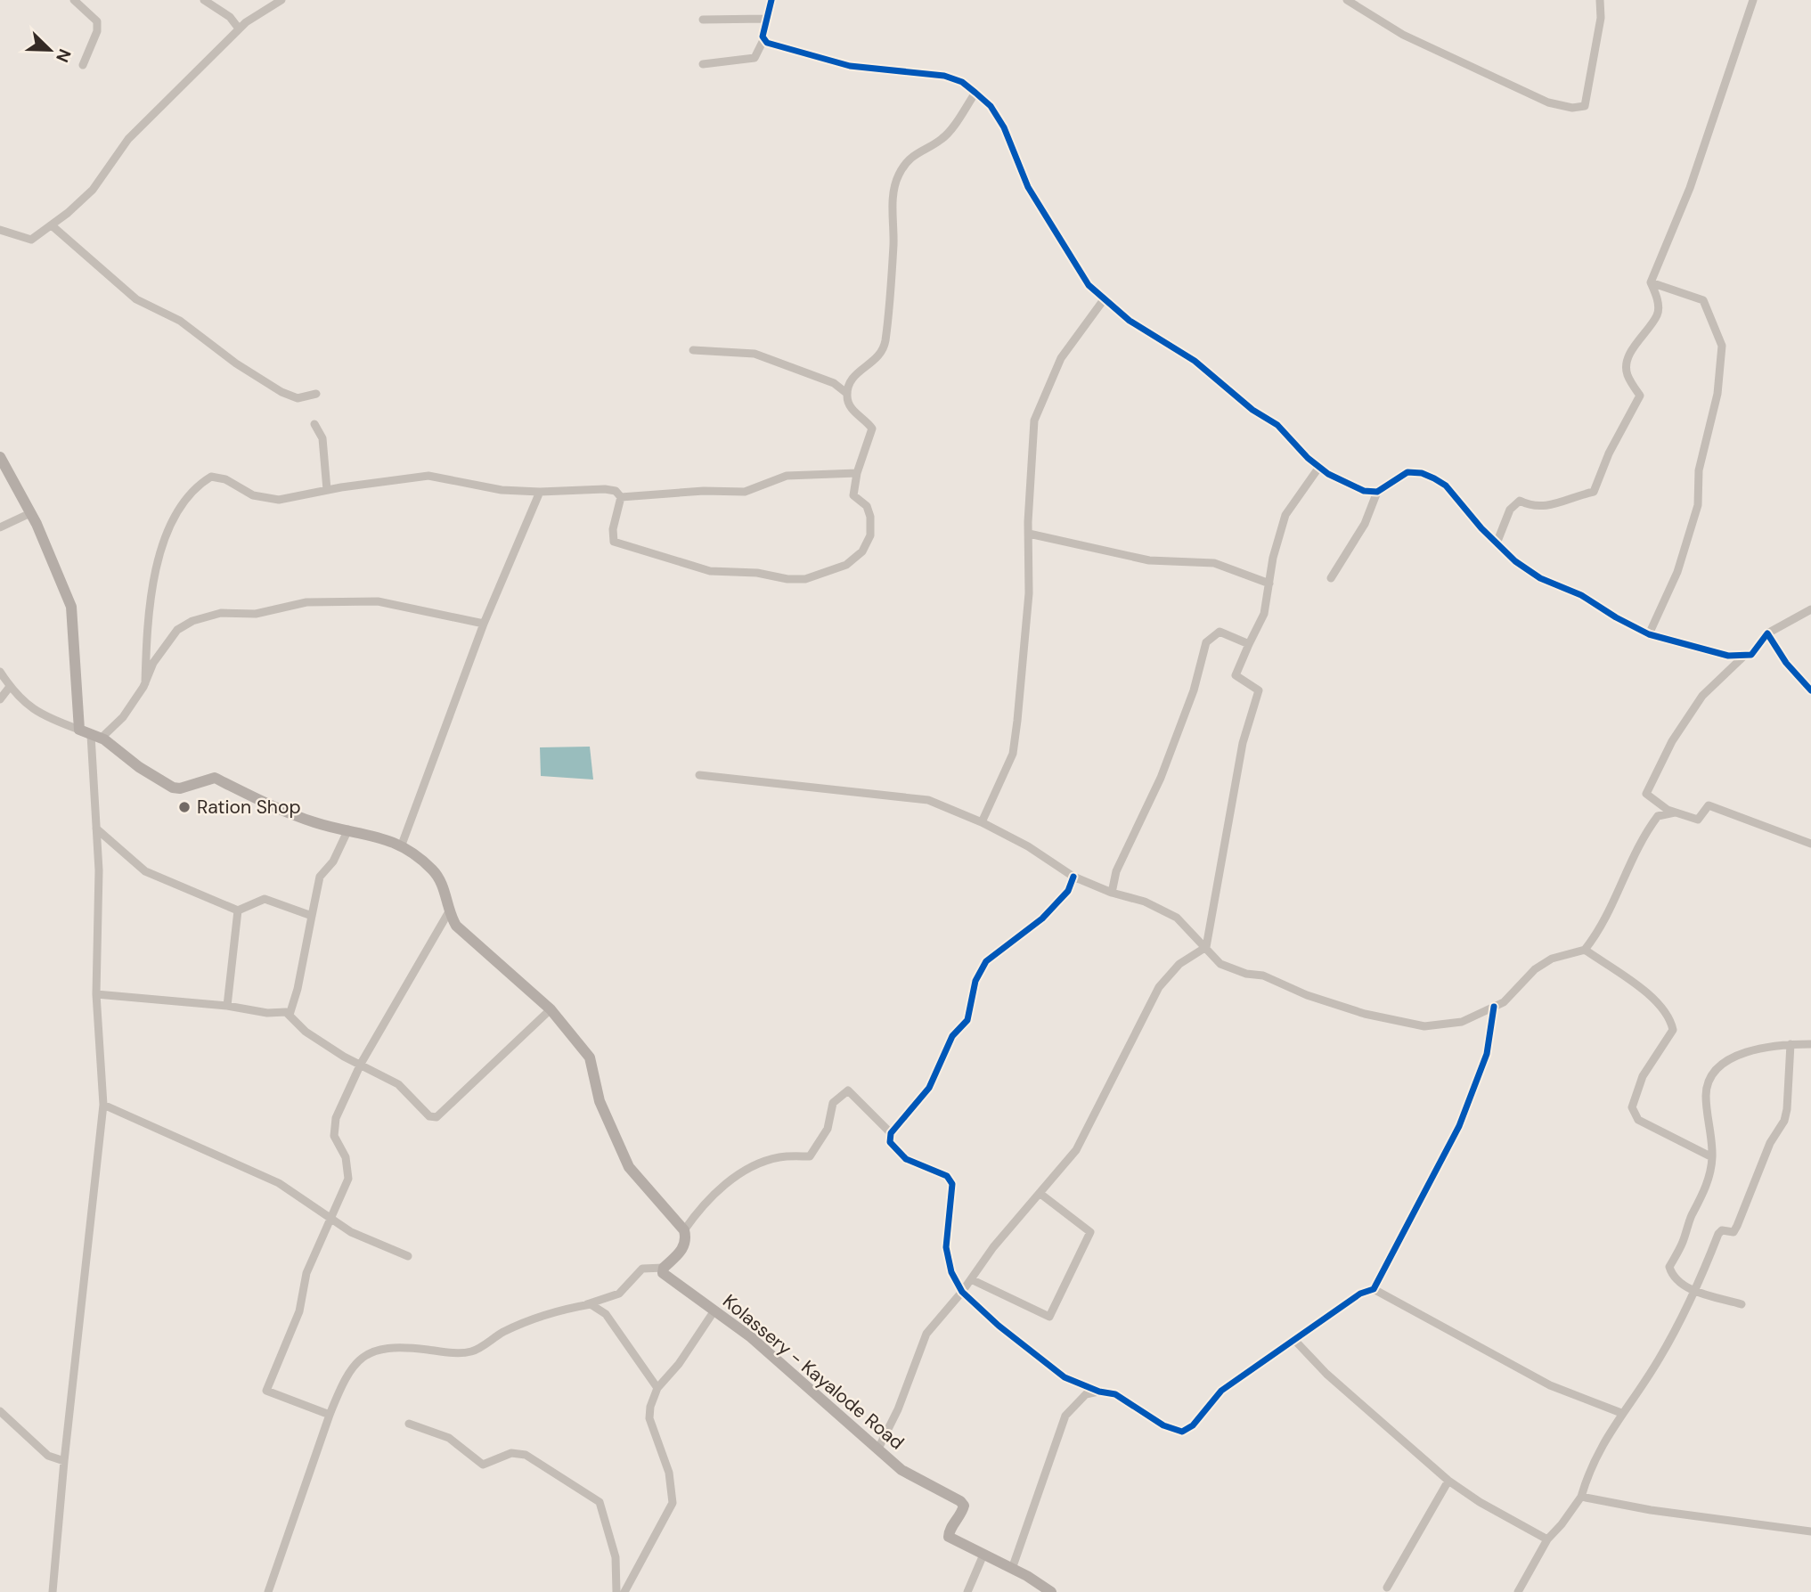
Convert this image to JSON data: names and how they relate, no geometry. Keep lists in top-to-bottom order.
{
  "streets": {
    "main road": ["Kolassery - Kayalode Road"]
  },
  "places": ["Ration Shop"],
  "north": "bottom right"
}
